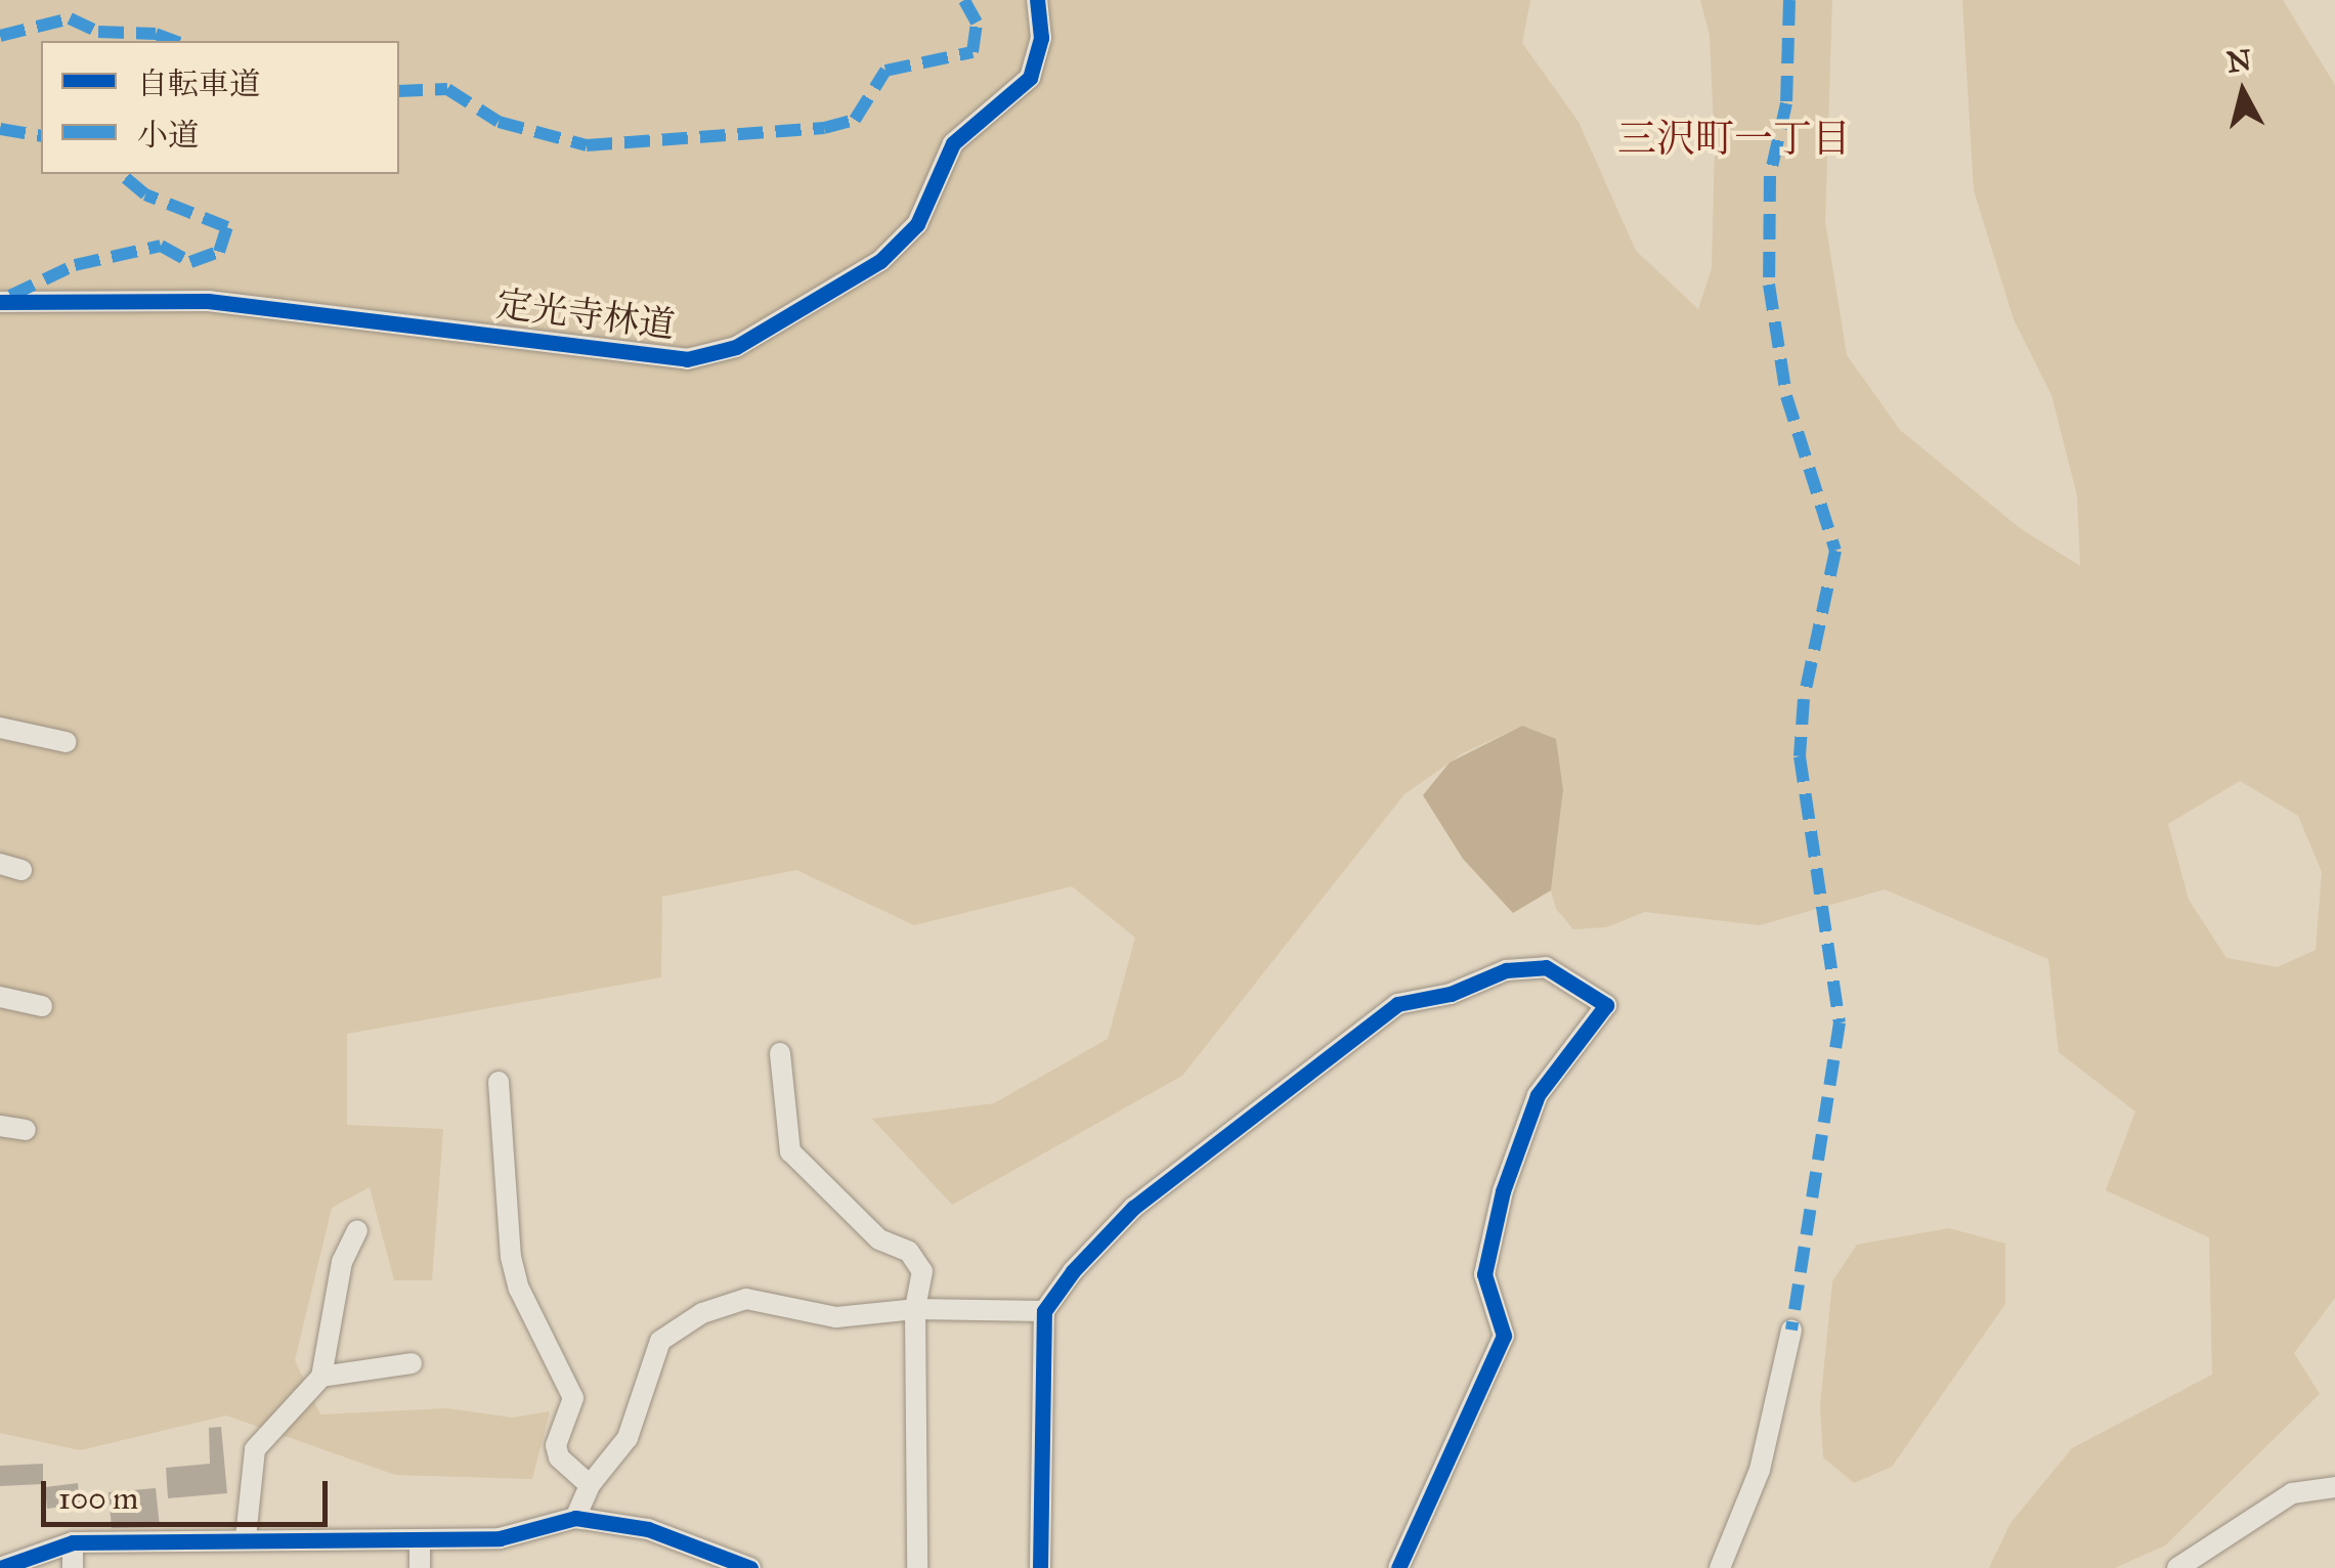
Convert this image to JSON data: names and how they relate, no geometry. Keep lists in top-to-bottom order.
{
  "streets": {
    "street": ["定光寺林道"]
  },
  "districts": ["三沢町一丁目"],
  "legend": ["自転車道", "小道"],
  "scale_bar": "100 m",
  "north": "top"
}
